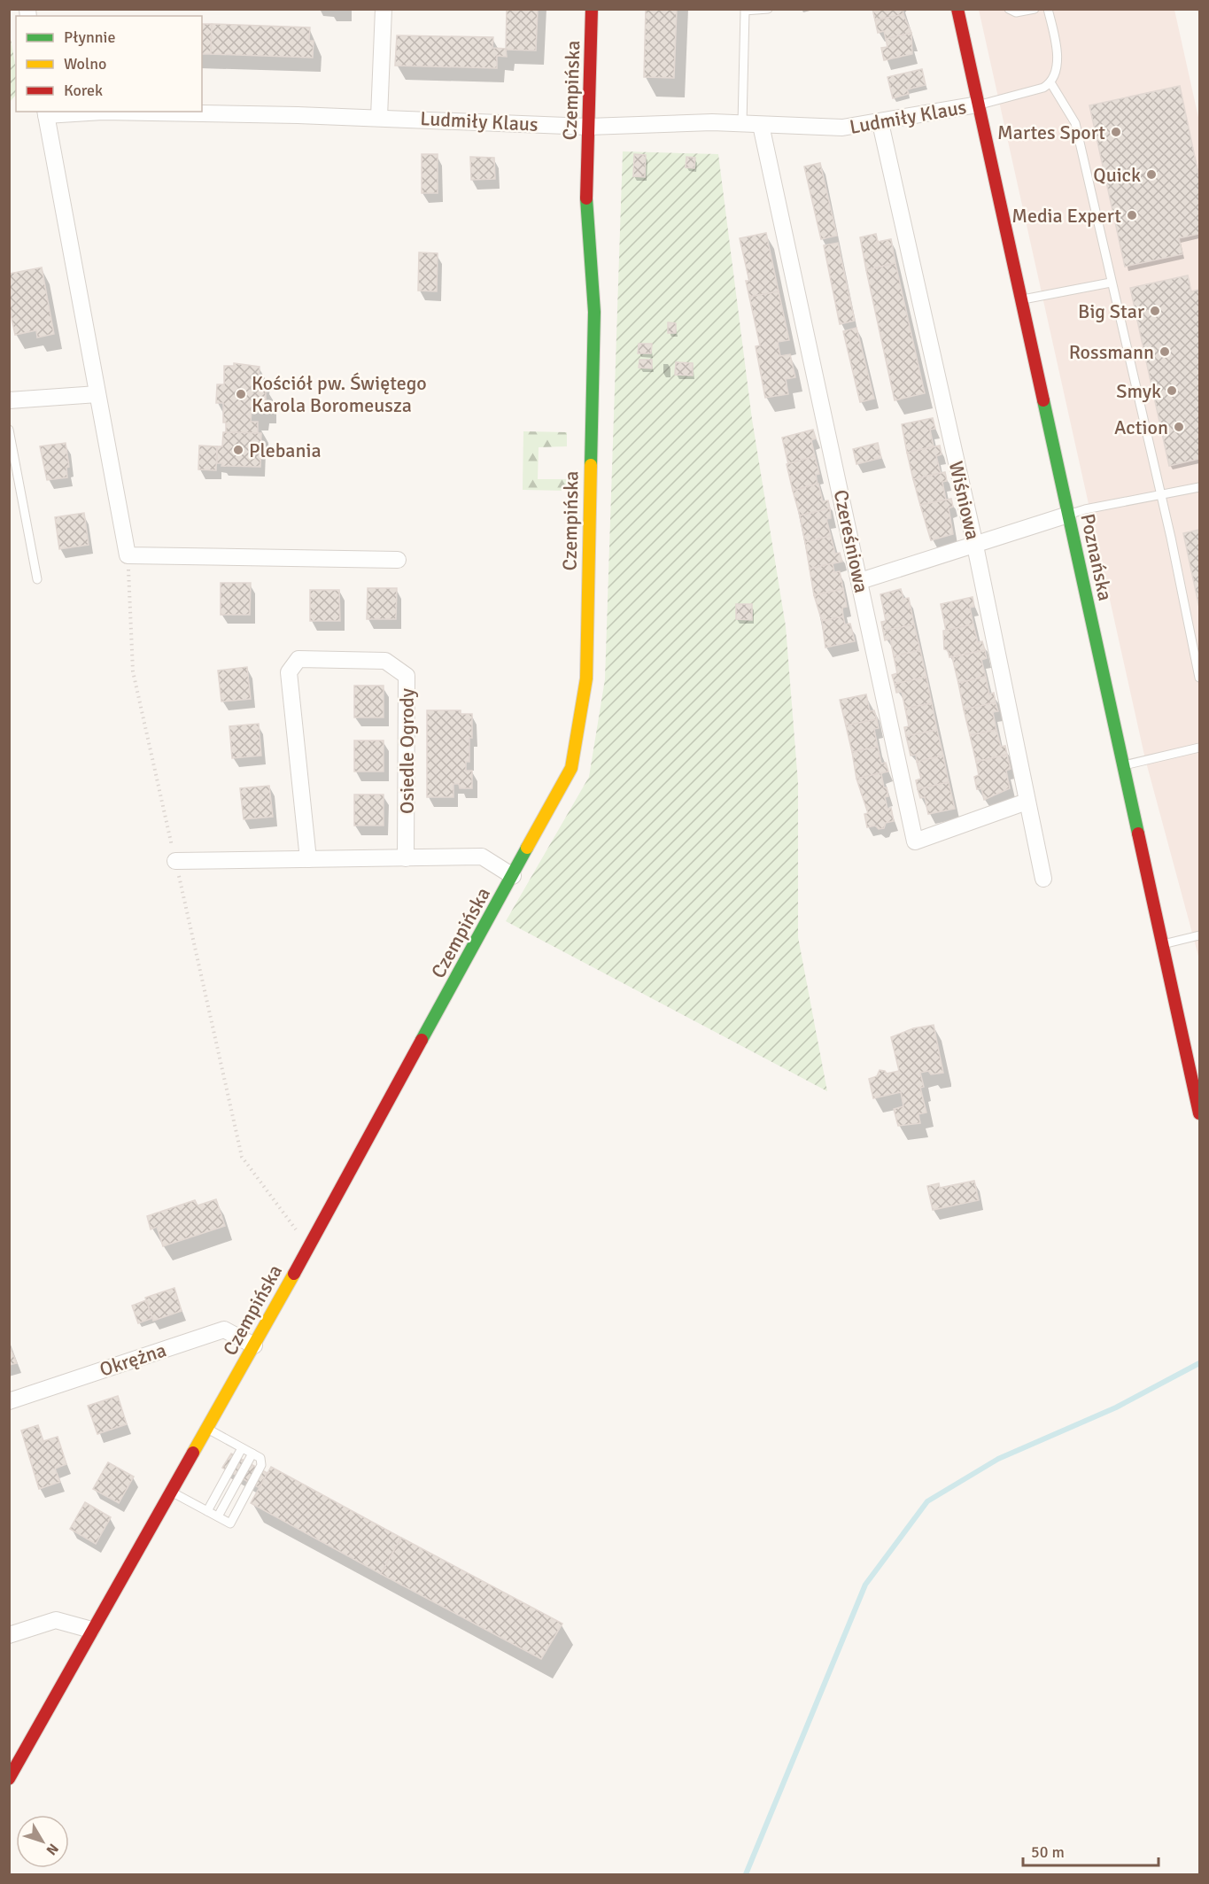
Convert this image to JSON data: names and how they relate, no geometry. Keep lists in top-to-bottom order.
{
  "streets": {
    "street": [
      "Czempińska",
      "Ludmiły Klaus",
      "Wiśniowa",
      "Czereśniowa",
      "Poznańska",
      "Osiedle Ogrody",
      "Okrężna"
    ]
  },
  "crossings": [
    ["Czempińska", "Ludmiły Klaus"],
    ["Czempińska", "Okrężna"],
    ["Ludmiły Klaus", "Wiśniowa"],
    ["Ludmiły Klaus", "Czereśniowa"],
    ["Ludmiły Klaus", "Poznańska"],
    ["Wiśniowa", "Czereśniowa"]
  ],
  "places": [
    "Martes Sport",
    "Quick",
    "Media Expert",
    "Big Star",
    "Rossmann",
    "Smyk",
    "Kościół pw. Świętego Karola Boromeusza",
    "Action",
    "Plebania"
  ],
  "legend": ["Płynnie", "Wolno", "Korek"],
  "scale_bar": "50 m",
  "north": "bottom right"
}
